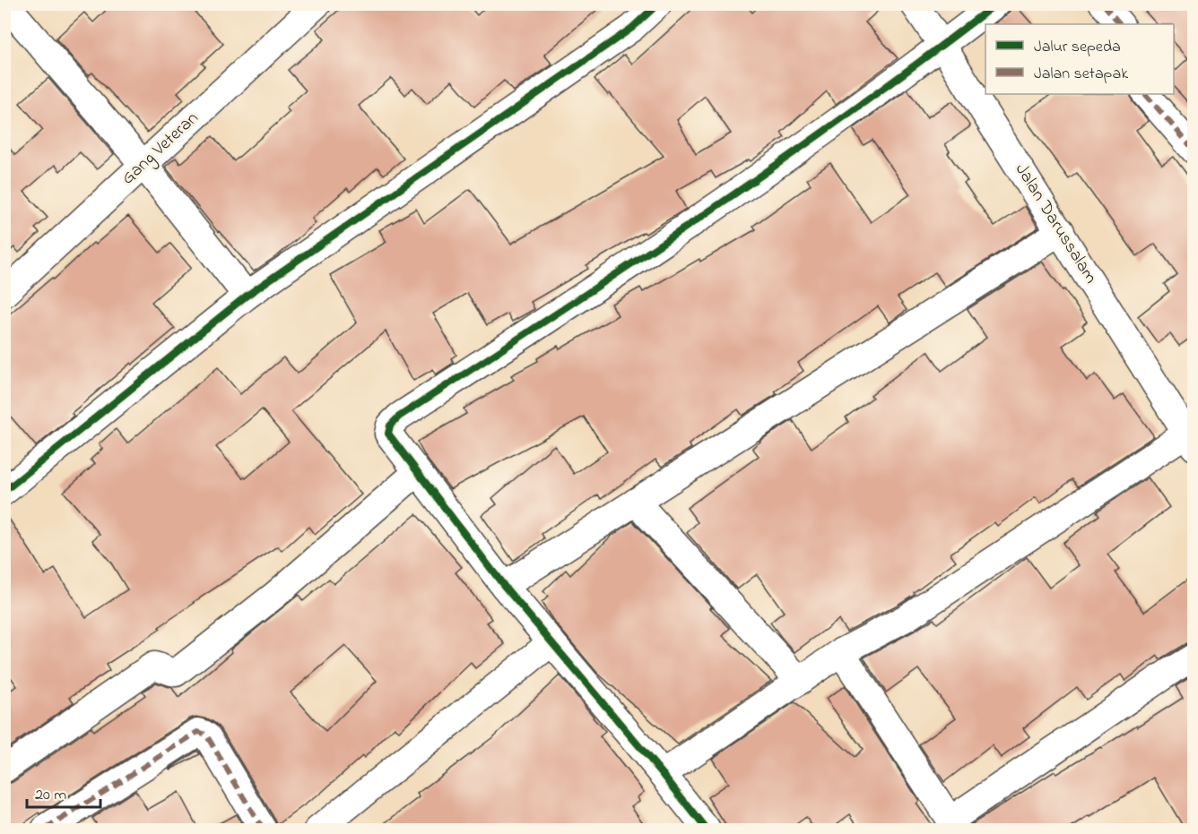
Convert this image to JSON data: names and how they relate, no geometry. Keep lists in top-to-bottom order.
{
  "streets": {
    "street": ["Gang Veteran", "Jalan Darussalam"]
  },
  "legend": ["Jalur sepeda", "Jalan setapak"],
  "scale_bar": "20 m"
}
